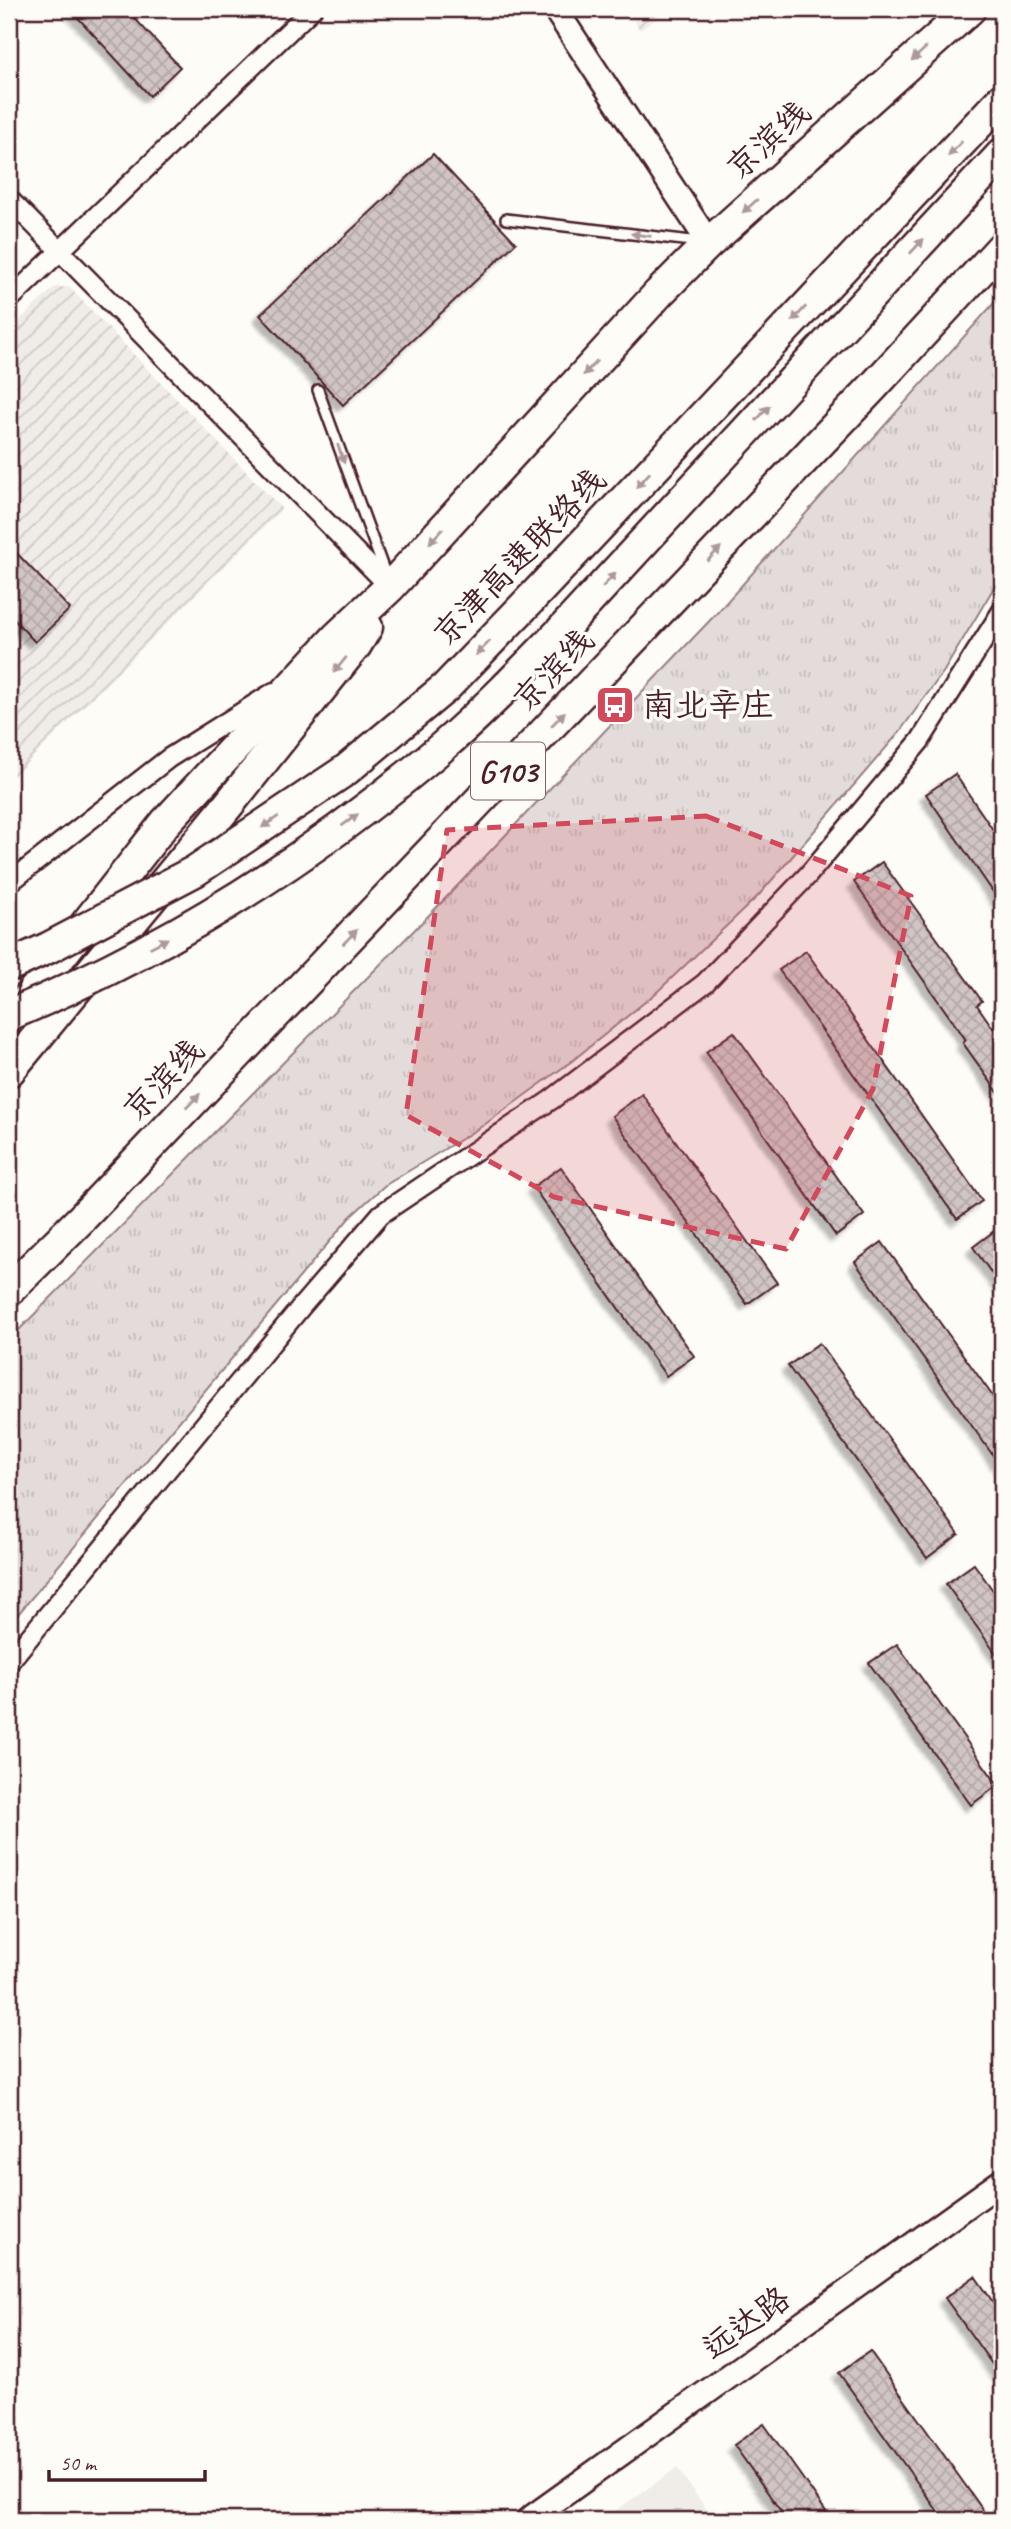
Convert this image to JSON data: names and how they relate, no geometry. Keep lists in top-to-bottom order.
{
  "streets": {
    "highway": ["京滨线", "京津高速联络线", "G103"],
    "street": ["远达路"]
  },
  "places": {
    "bus stop": ["南北辛庄"]
  },
  "scale_bar": "50 m"
}
